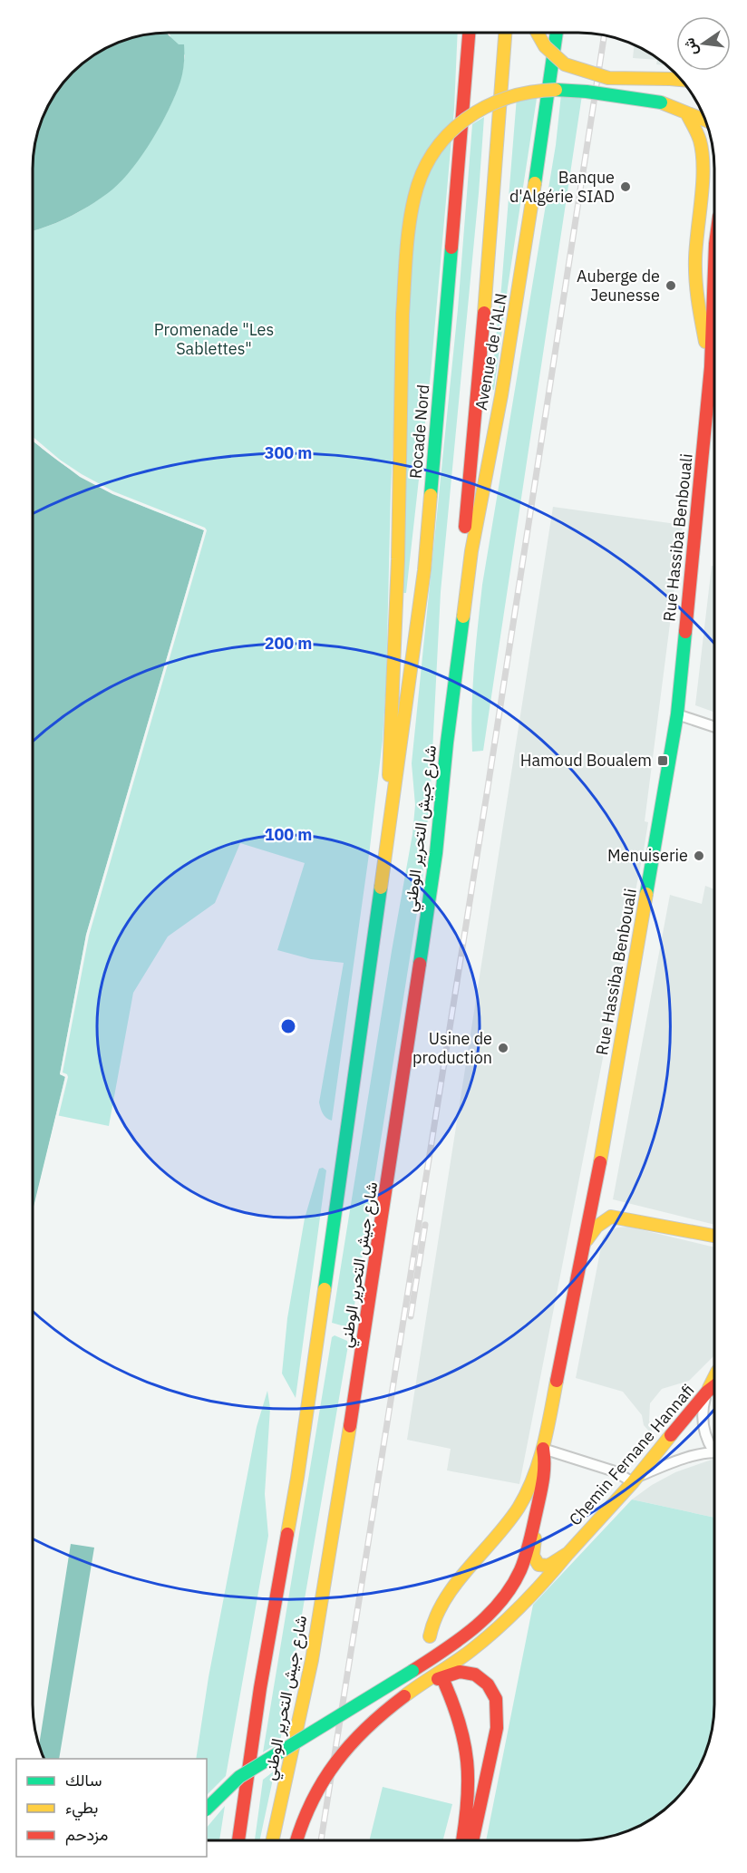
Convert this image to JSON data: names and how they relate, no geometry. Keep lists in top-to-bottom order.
{
  "streets": {
    "main road": [
      "Avenue de l'ALN",
      "Rocade Nord",
      "Rue Hassiba Benbouali",
      "شارع جيش التحرير الوطني",
      "Chemin Fernane Hannafi"
    ]
  },
  "crossings": [
    ["Avenue de l'ALN", "شارع جيش التحرير الوطني"],
    ["Rocade Nord", "شارع جيش التحرير الوطني"]
  ],
  "parks": ["Promenade \"Les Sablettes\""],
  "places": {
    "other": [
      "Banque d'Algérie SIAD",
      "Auberge de Jeunesse",
      "Menuiserie",
      "Usine de production"
    ],
    "transit": ["Hamoud Boualem"]
  },
  "legend": ["سالك", "بطيء", "مزدحم"],
  "north": "left",
  "rings": ["300 m", "200 m", "100 m"]
}
